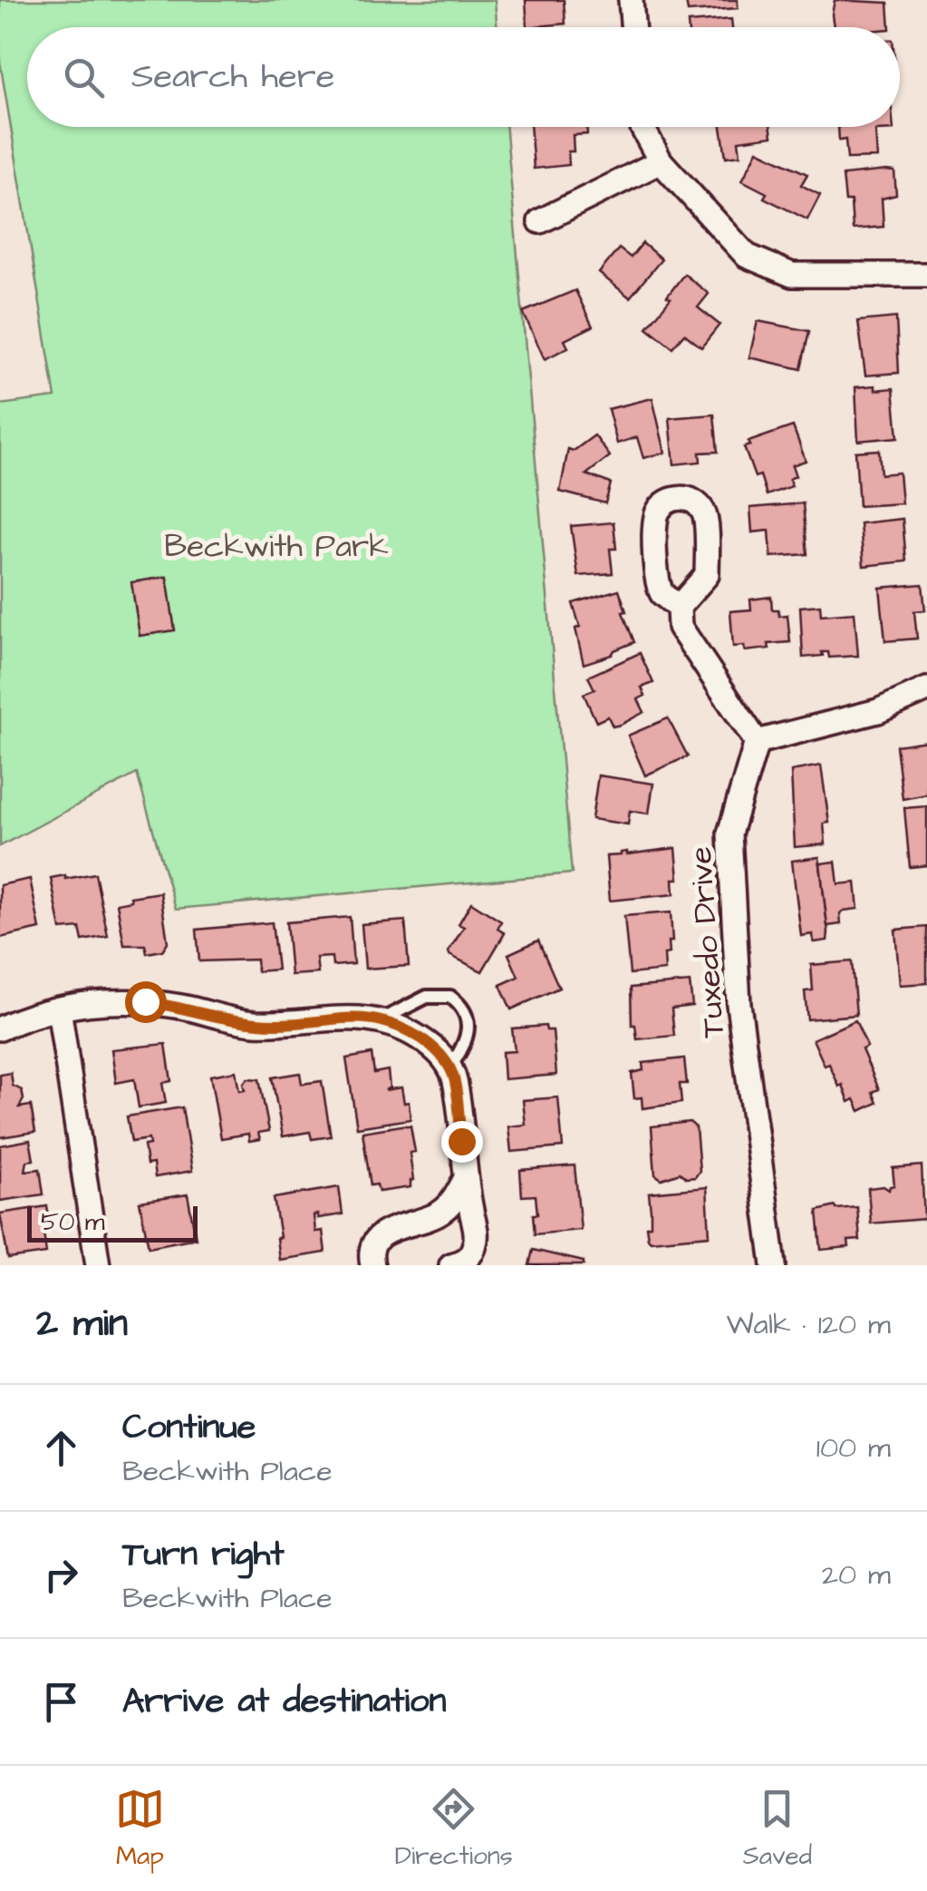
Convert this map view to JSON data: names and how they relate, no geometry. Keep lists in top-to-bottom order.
{
  "streets": {
    "street": ["Tuxedo Drive"]
  },
  "parks": ["Beckwith Park"],
  "scale_bar": "50 m",
  "page": {
    "search": "Search here",
    "scale": "50 m",
    "heading": ["2 min", "Walk · 120 m"],
    "list": [
      ["Continue", "Beckwith Place", "100 m"],
      ["Turn right", "Beckwith Place", "20 m"],
      "Arrive at destination"
    ],
    "nav": ["Map", "Directions", "Saved"]
  }
}
